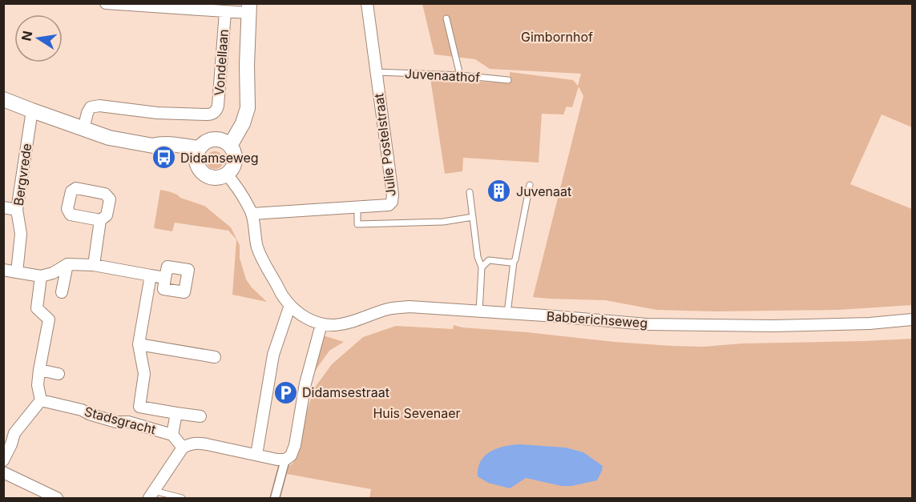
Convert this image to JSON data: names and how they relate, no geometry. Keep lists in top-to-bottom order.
{
  "streets": {
    "street": [
      "Vondellaan",
      "Julie Postelstraat",
      "Bergvrede",
      "Babberichseweg",
      "Stadsgracht"
    ],
    "lane": ["Juvenaathof"]
  },
  "crossings": [
    ["Juvenaathof", "Julie Postelstraat"]
  ],
  "parks": ["Gimbornhof", "Huis Sevenaer"],
  "places": {
    "bus stop": ["Didamseweg"],
    "building": ["Juvenaat"],
    "parking": ["Didamsestraat"]
  },
  "north": "left"
}
